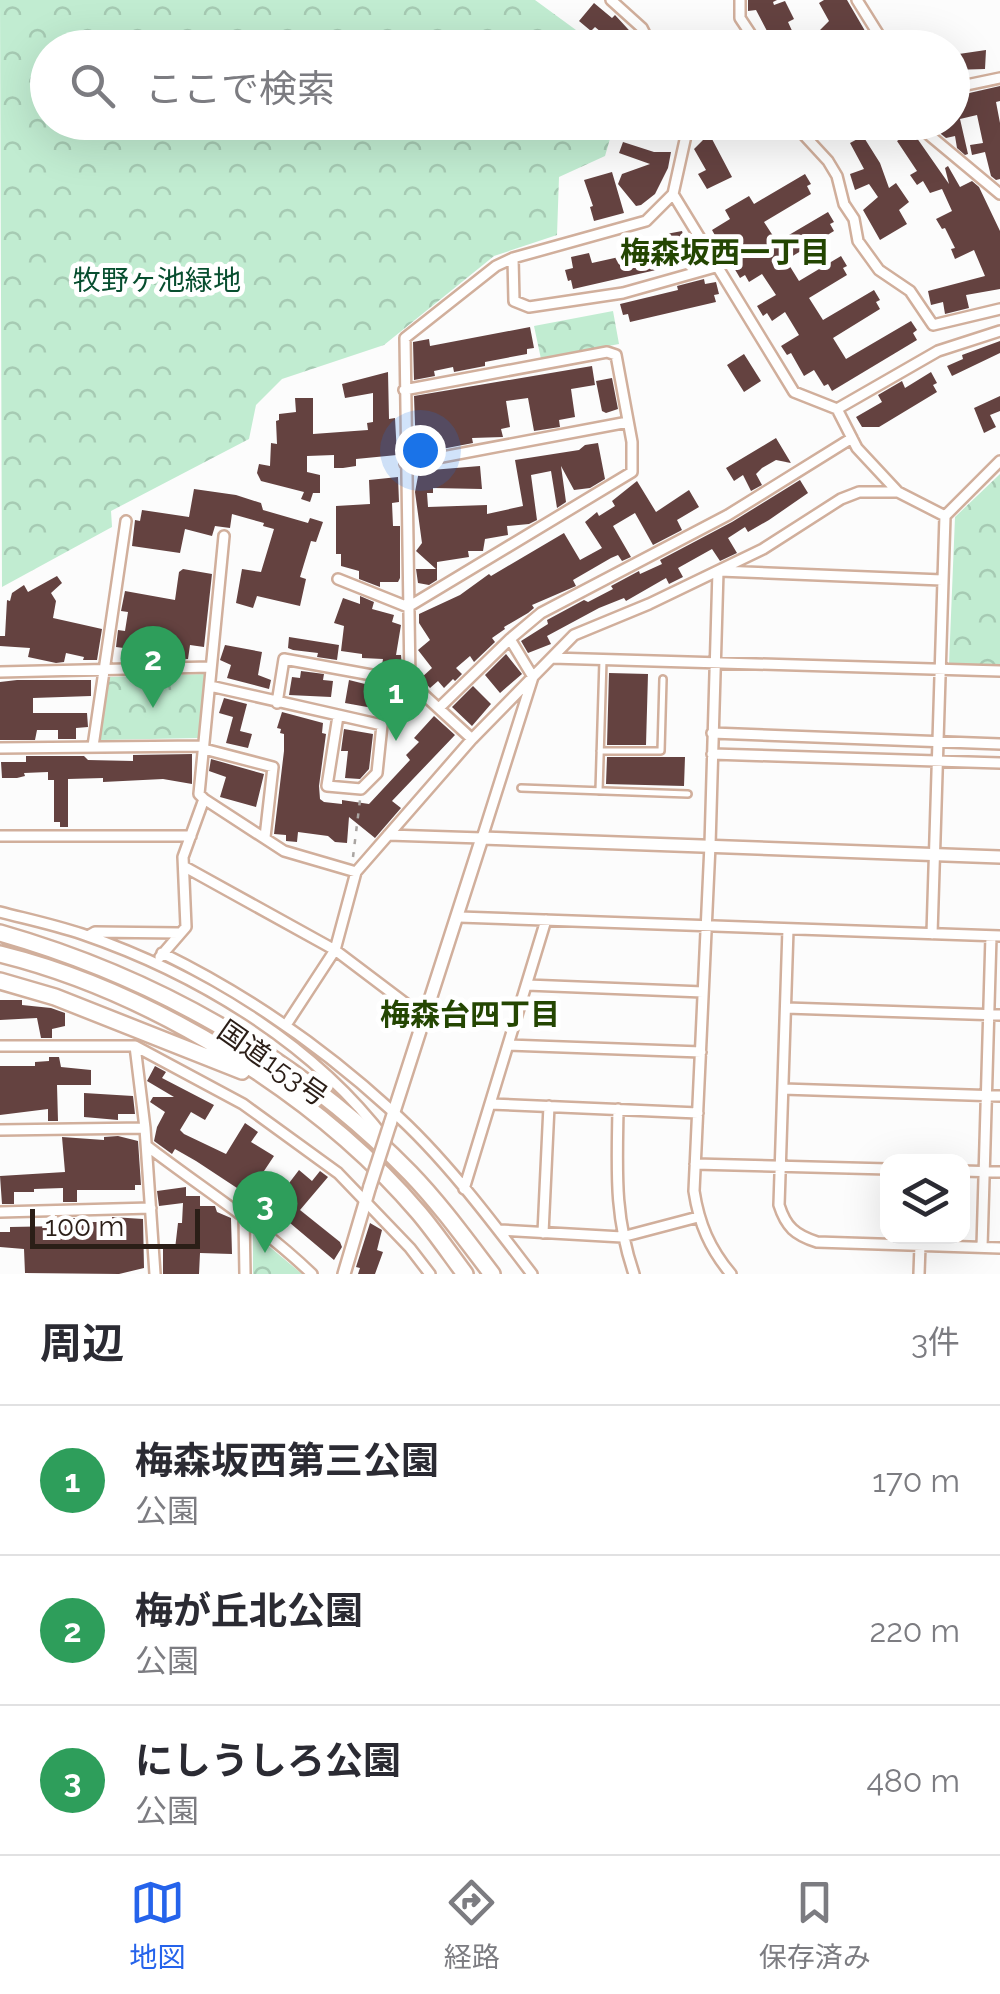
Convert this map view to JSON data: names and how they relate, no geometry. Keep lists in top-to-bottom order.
{
  "streets": {
    "highway": ["国道153号"]
  },
  "districts": ["梅森坂西一丁目", "梅森台四丁目"],
  "parks": ["牧野ヶ池緑地"],
  "scale_bar": "100 m",
  "page": {
    "search": "ここで検索",
    "pins": ["2", "1", "3"],
    "scale": "100 m",
    "heading": ["周辺", "3件"],
    "list": [
      {
        "mark": "1",
        "name": "梅森坂西第三公園",
        "note": "公園",
        "value": "170 m"
      },
      {
        "mark": "2",
        "name": "梅が丘北公園",
        "note": "公園",
        "value": "220 m"
      },
      {
        "mark": "3",
        "name": "にしうしろ公園",
        "note": "公園",
        "value": "480 m"
      }
    ],
    "nav": ["地図", "経路", "保存済み"]
  }
}
